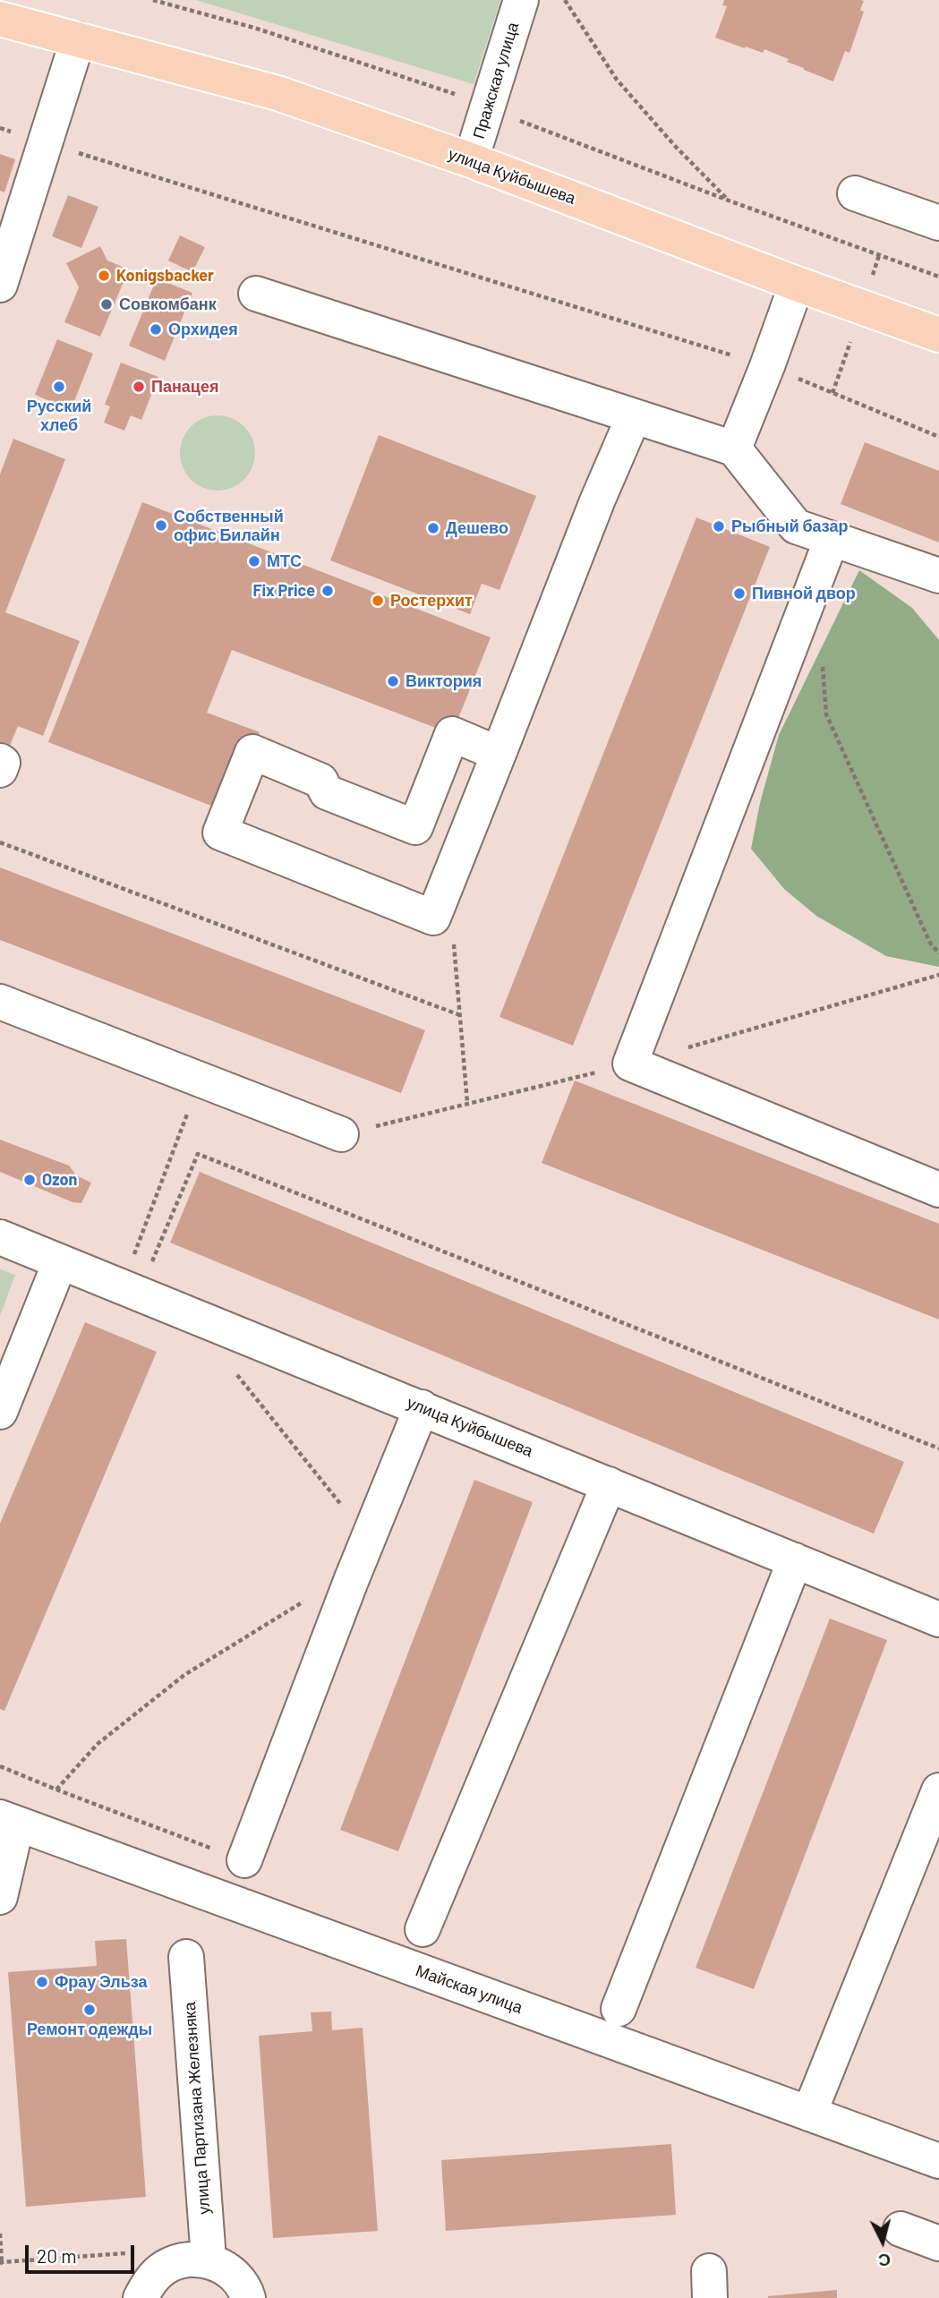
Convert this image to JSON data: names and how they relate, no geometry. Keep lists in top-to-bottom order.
{
  "streets": {
    "main road": ["улица Куйбышева"],
    "street": ["Пражская улица", "Майская улица", "улица Партизана Железняка"]
  },
  "crossings": [
    ["Пражская улица", "улица Куйбышева"]
  ],
  "places": [
    "Konigsbacker",
    "Совкомбанк",
    "Орхидея",
    "Русский хлеб",
    "Панацея",
    "Собственный офис Билайн",
    "Рыбный базар",
    "Дешево",
    "МТС",
    "Fix Price",
    "Пивной двор",
    "Ростерхит",
    "Виктория",
    "Ozon",
    "Фрау Эльза",
    "Ремонт одежды"
  ],
  "scale_bar": "20 m",
  "north": "bottom"
}
